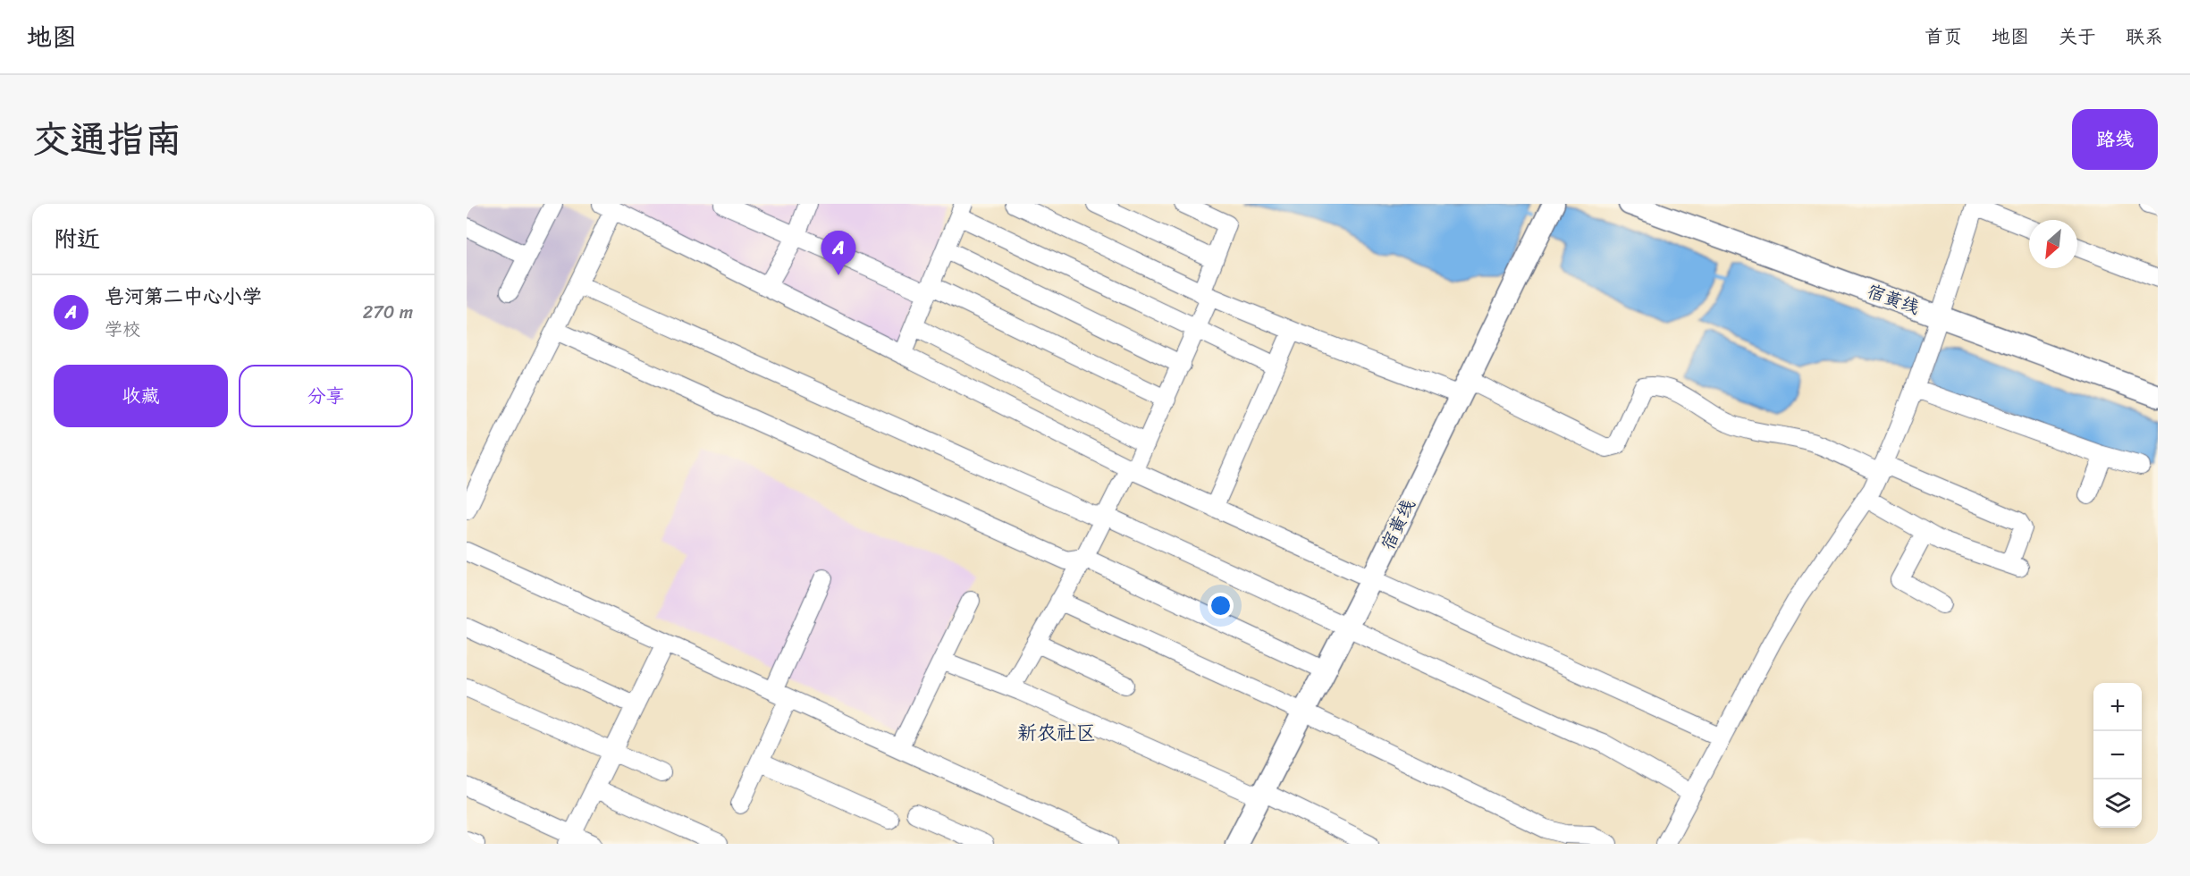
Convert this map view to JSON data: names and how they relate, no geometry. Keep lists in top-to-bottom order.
{
  "streets": {
    "main road": ["宿黄线"]
  },
  "districts": ["新农社区"],
  "north": "bottom left",
  "page": {
    "header": "地图",
    "nav": [
      "首页",
      "地图",
      "关于",
      "联系"
    ],
    "title": "交通指南",
    "buttons": [
      "路线",
      ["收藏", "分享"]
    ],
    "heading": "附近",
    "pins": "A",
    "list": [
      {
        "mark": "A",
        "name": "皂河第二中心小学",
        "note": "学校",
        "value": "270 m"
      }
    ],
    "map_buttons": ["+", "−"]
  }
}
